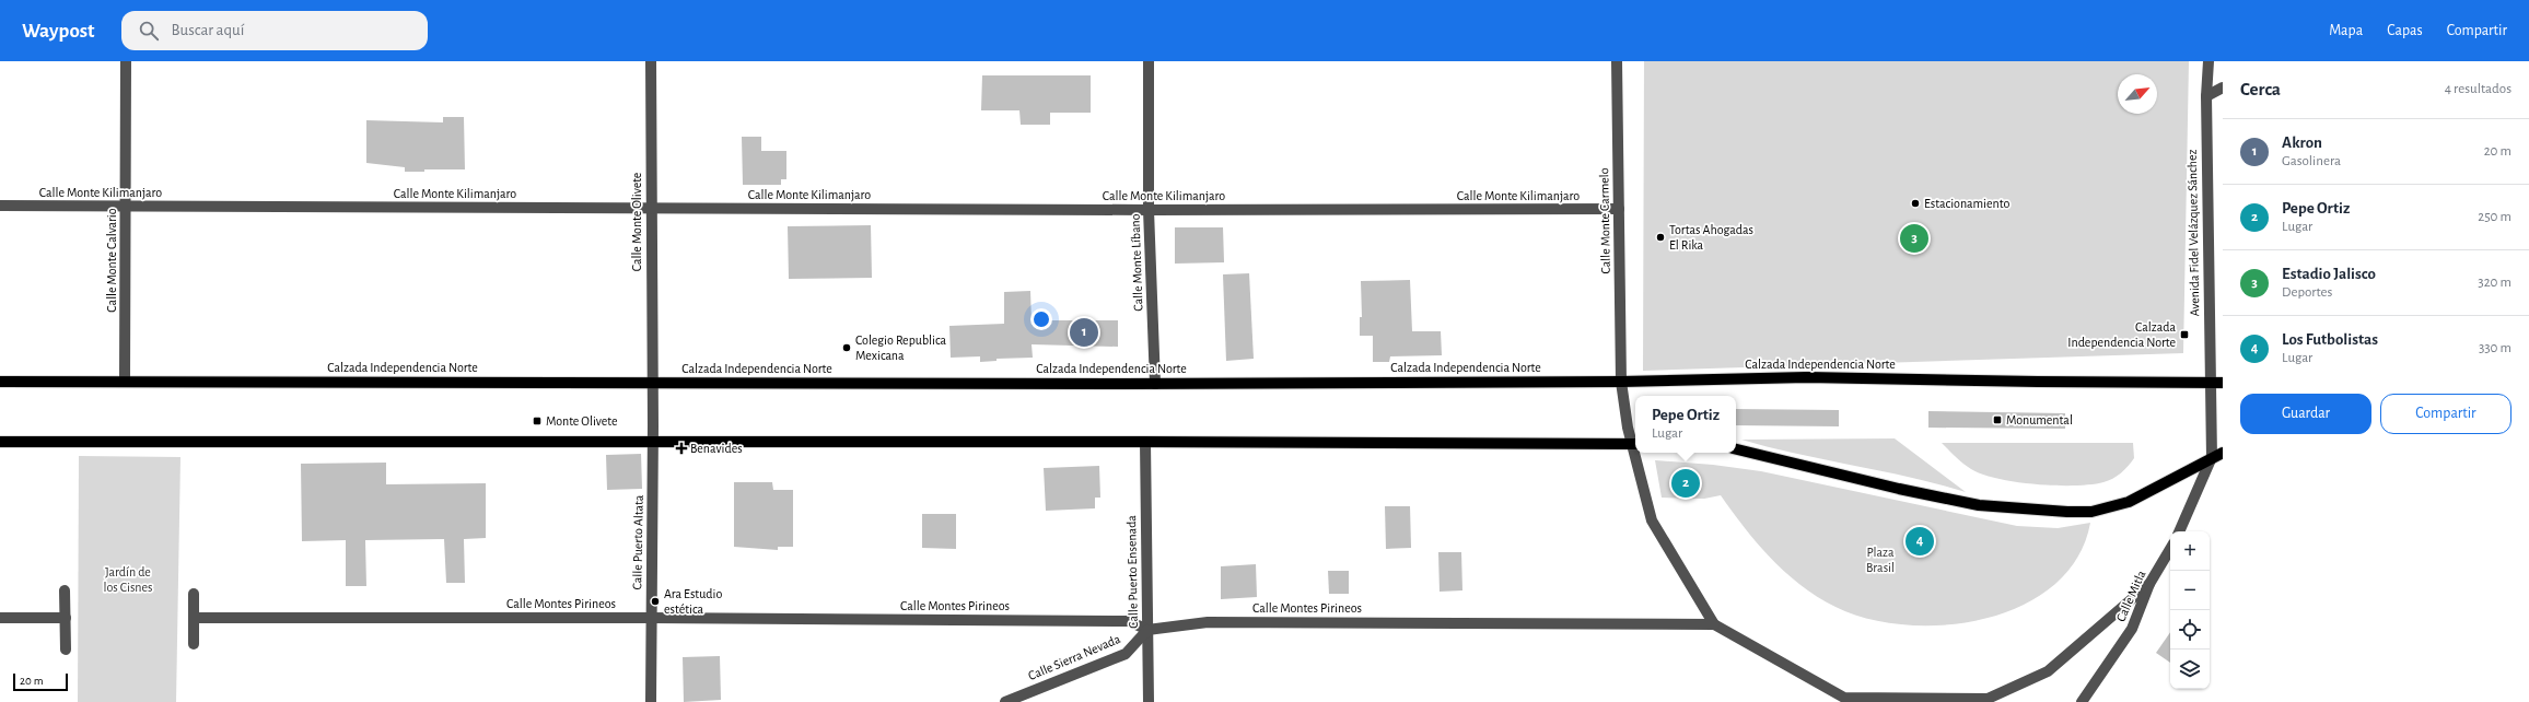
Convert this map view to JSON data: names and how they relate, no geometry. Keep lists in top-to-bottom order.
{
  "streets": {
    "main road": ["Calzada Independencia Norte"],
    "street": [
      "Calle Monte Kilimanjaro",
      "Calle Monte Carmelo",
      "Calle Monte Olivete",
      "Avenida Fidel Velázquez Sánchez",
      "Calle Monte Calvario",
      "Calle Monte Líbano",
      "Calle Puerto Altata",
      "Calle Puerto Ensenada",
      "Calle Mitla",
      "Calle Montes Pirineos",
      "Calle Sierra Nevada"
    ]
  },
  "crossings": [
    ["Calle Monte Kilimanjaro", "Calle Monte Carmelo"],
    ["Calle Monte Kilimanjaro", "Calle Monte Olivete"],
    ["Calle Monte Kilimanjaro", "Calle Monte Calvario"],
    ["Calle Monte Kilimanjaro", "Calle Monte Líbano"],
    ["Calle Monte Carmelo", "Calzada Independencia Norte"],
    ["Calle Monte Olivete", "Calzada Independencia Norte"],
    ["Calle Monte Olivete", "Calle Puerto Altata"],
    ["Avenida Fidel Velázquez Sánchez", "Calzada Independencia Norte"],
    ["Calle Monte Calvario", "Calzada Independencia Norte"],
    ["Calle Monte Líbano", "Calzada Independencia Norte"],
    ["Calzada Independencia Norte", "Calle Puerto Altata"],
    ["Calle Puerto Altata", "Calle Montes Pirineos"],
    ["Calle Puerto Ensenada", "Calle Montes Pirineos"],
    ["Calle Puerto Ensenada", "Calle Sierra Nevada"],
    ["Calle Montes Pirineos", "Calle Sierra Nevada"]
  ],
  "parks": ["Plaza Brasil", "Jardín de los Cisnes"],
  "places": {
    "other": [
      "Estacionamiento",
      "Tortas Ahogadas El Rika",
      "Colegio Republica Mexicana",
      "Ara Estudio estética"
    ],
    "transit": ["Calzada Independencia Norte", "Monumental", "Monte Olivete"],
    "health": ["Benavides"]
  },
  "scale_bar": "20 m",
  "north": "top right",
  "page": {
    "header": "Waypost",
    "search": "Buscar aquí",
    "nav": ["Mapa", "Capas", "Compartir"],
    "heading": ["Cerca", "4 resultados"],
    "list": [
      {
        "mark": "1",
        "name": "Akron",
        "note": "Gasolinera",
        "value": "20 m"
      },
      {
        "mark": "2",
        "name": "Pepe Ortiz",
        "note": "Lugar",
        "value": "250 m"
      },
      {
        "mark": "3",
        "name": "Estadio Jalisco",
        "note": "Deportes",
        "value": "320 m"
      },
      {
        "mark": "4",
        "name": "Los Futbolistas",
        "note": "Lugar",
        "value": "330 m"
      }
    ],
    "pins": [
      "3",
      "1",
      "2",
      "4"
    ],
    "buttons": ["Guardar", "Compartir"],
    "popup": ["Pepe Ortiz", "Lugar"],
    "map_buttons": ["+", "−"],
    "scale": "20 m"
  }
}
